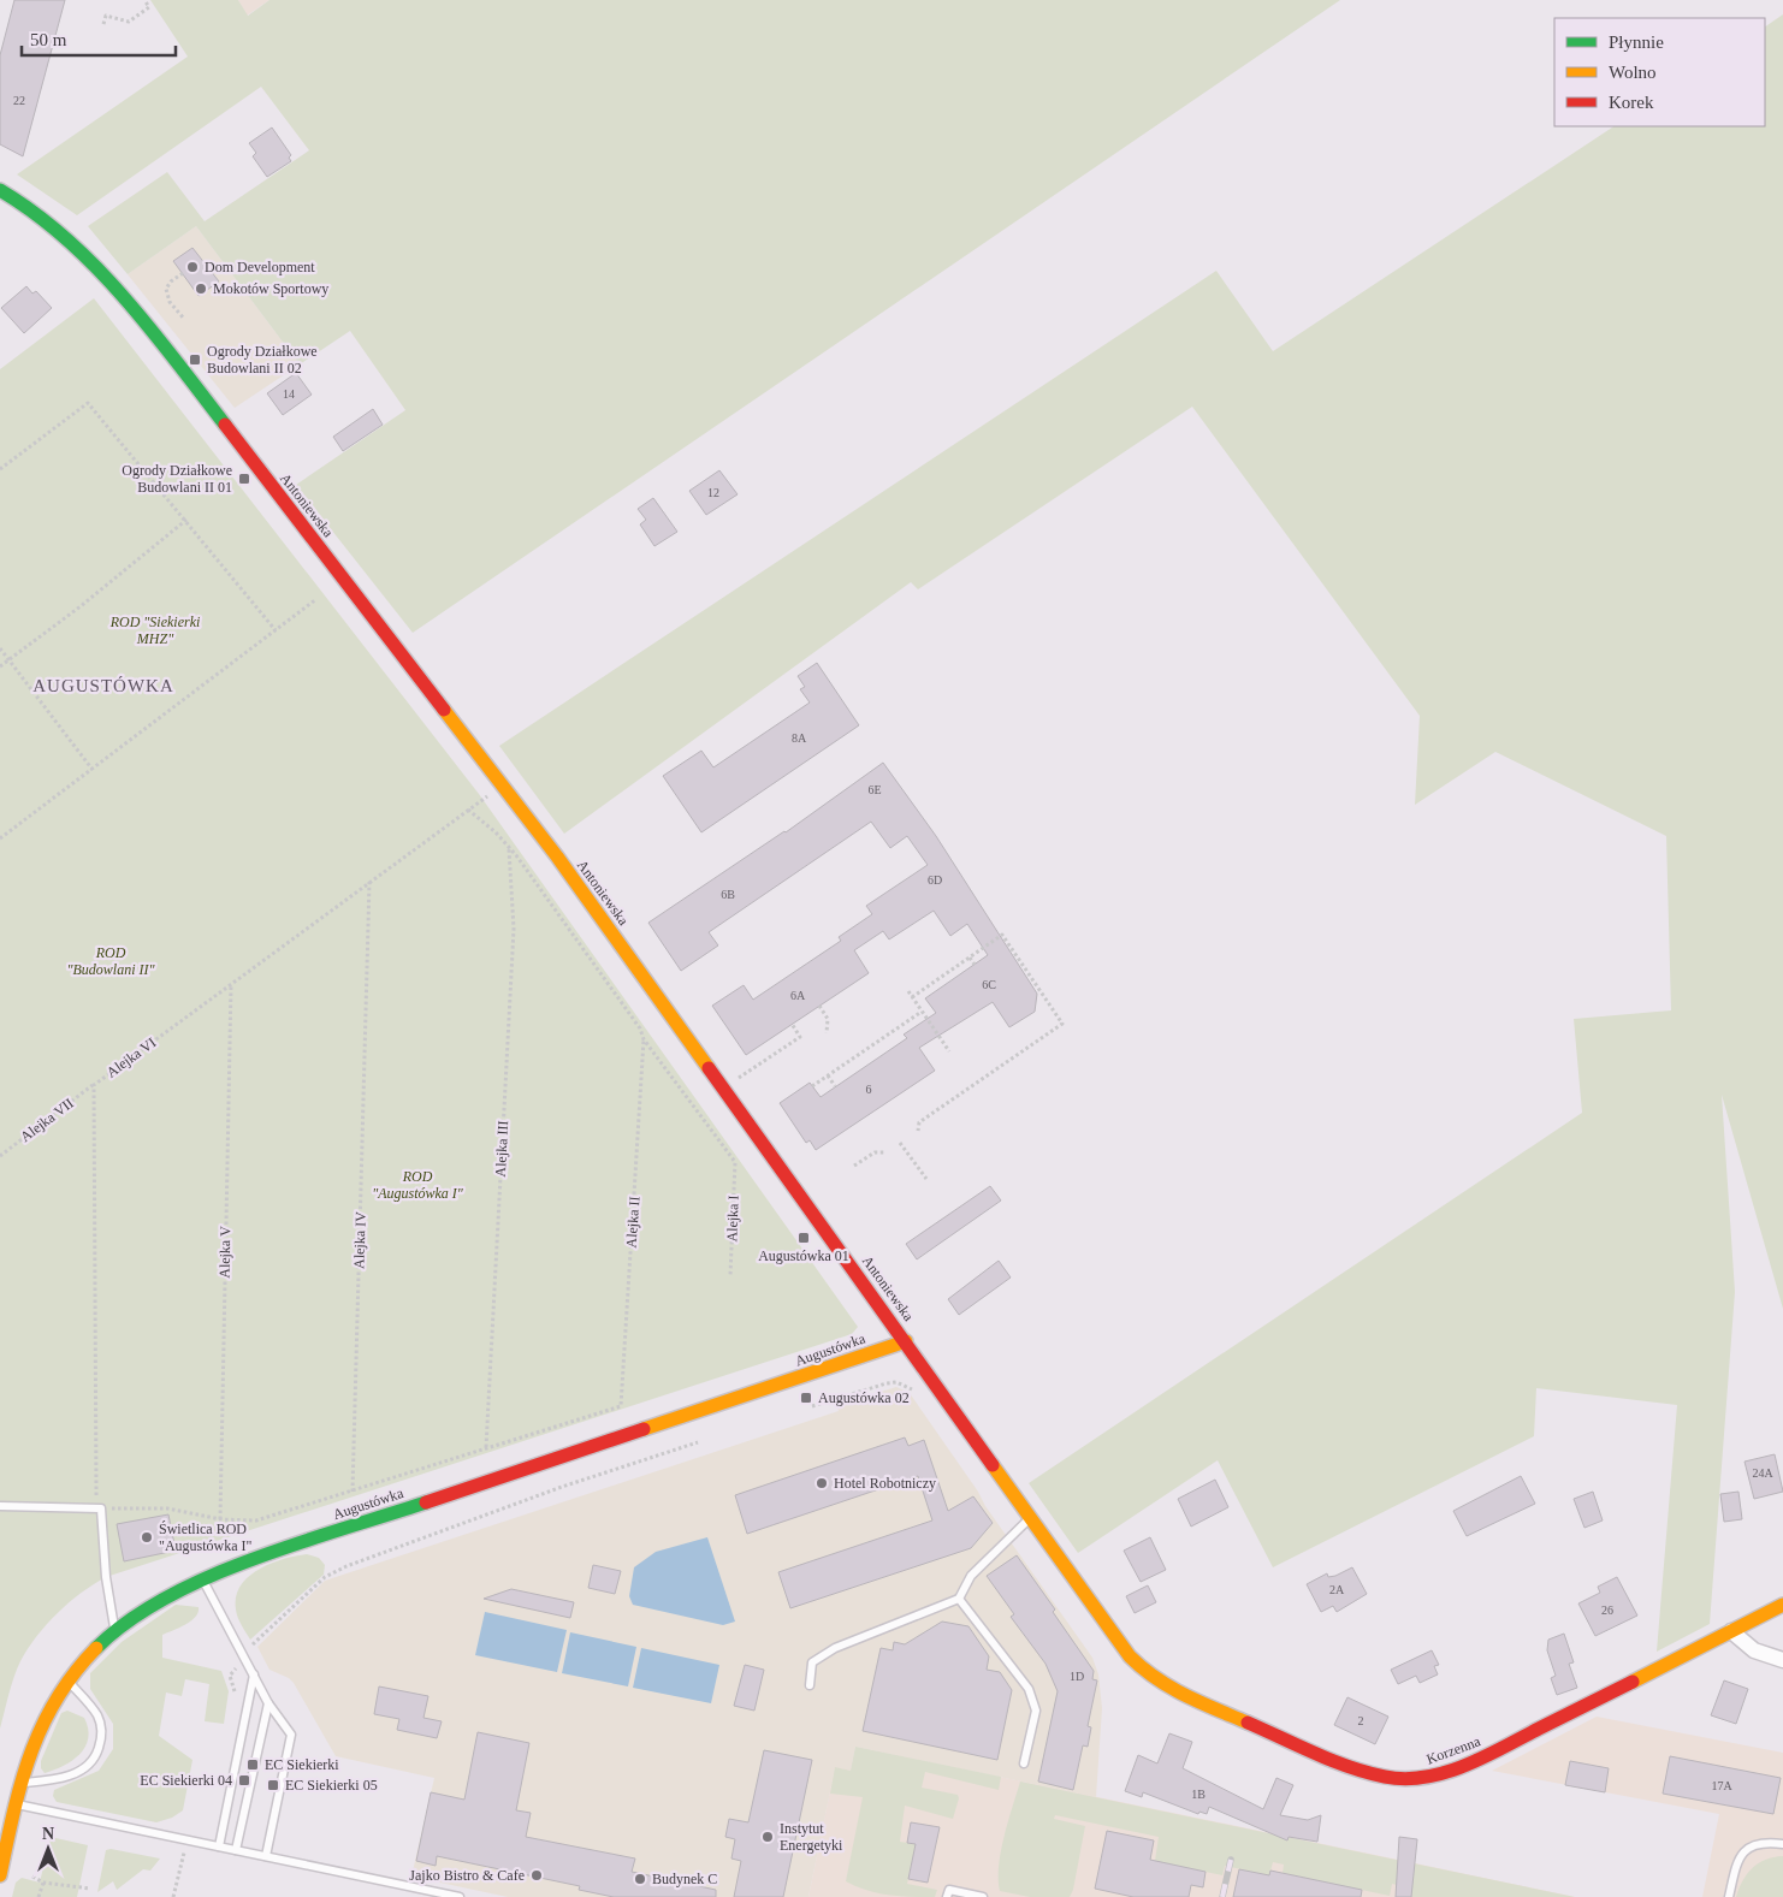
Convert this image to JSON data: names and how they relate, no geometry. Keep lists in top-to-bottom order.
{
  "streets": {
    "street": ["Antoniewska", "Augustówka", "Korzenna"],
    "path": [
      "Alejka VI",
      "Alejka VII",
      "Alejka III",
      "Alejka I",
      "Alejka II",
      "Alejka IV",
      "Alejka V"
    ]
  },
  "crossings": [
    ["Antoniewska", "Augustówka"],
    ["Antoniewska", "Korzenna"],
    ["Alejka VI", "Alejka VII"],
    ["Alejka VI", "Alejka IV"],
    ["Alejka VI", "Alejka V"],
    ["Alejka III", "Alejka II"],
    ["Alejka I", "Alejka II"]
  ],
  "districts": ["AUGUSTÓWKA"],
  "parks": ["ROD \"Siekierki MHZ\"", "ROD \"Budowlani II\"", "ROD \"Augustówka I\""],
  "places": {
    "other": [
      "Dom Development",
      "Mokotów Sportowy",
      "Hotel Robotniczy",
      "Świetlica ROD \"Augustówka I\"",
      "Instytut Energetyki",
      "Jajko Bistro & Cafe",
      "Budynek C"
    ],
    "transit": [
      "Ogrody Działkowe Budowlani II 02",
      "Ogrody Działkowe Budowlani II 01",
      "Augustówka 01",
      "Augustówka 02",
      "EC Siekierki",
      "EC Siekierki 04",
      "EC Siekierki 05"
    ]
  },
  "house_numbers": [
    "22",
    "14",
    "12",
    "8A",
    "6E",
    "6D",
    "6B",
    "6C",
    "6A",
    "6",
    "24A",
    "2A",
    "26",
    "1D",
    "2",
    "17A",
    "1B"
  ],
  "legend": ["Płynnie", "Wolno", "Korek"],
  "scale_bar": "50 m",
  "north": "top"
}
